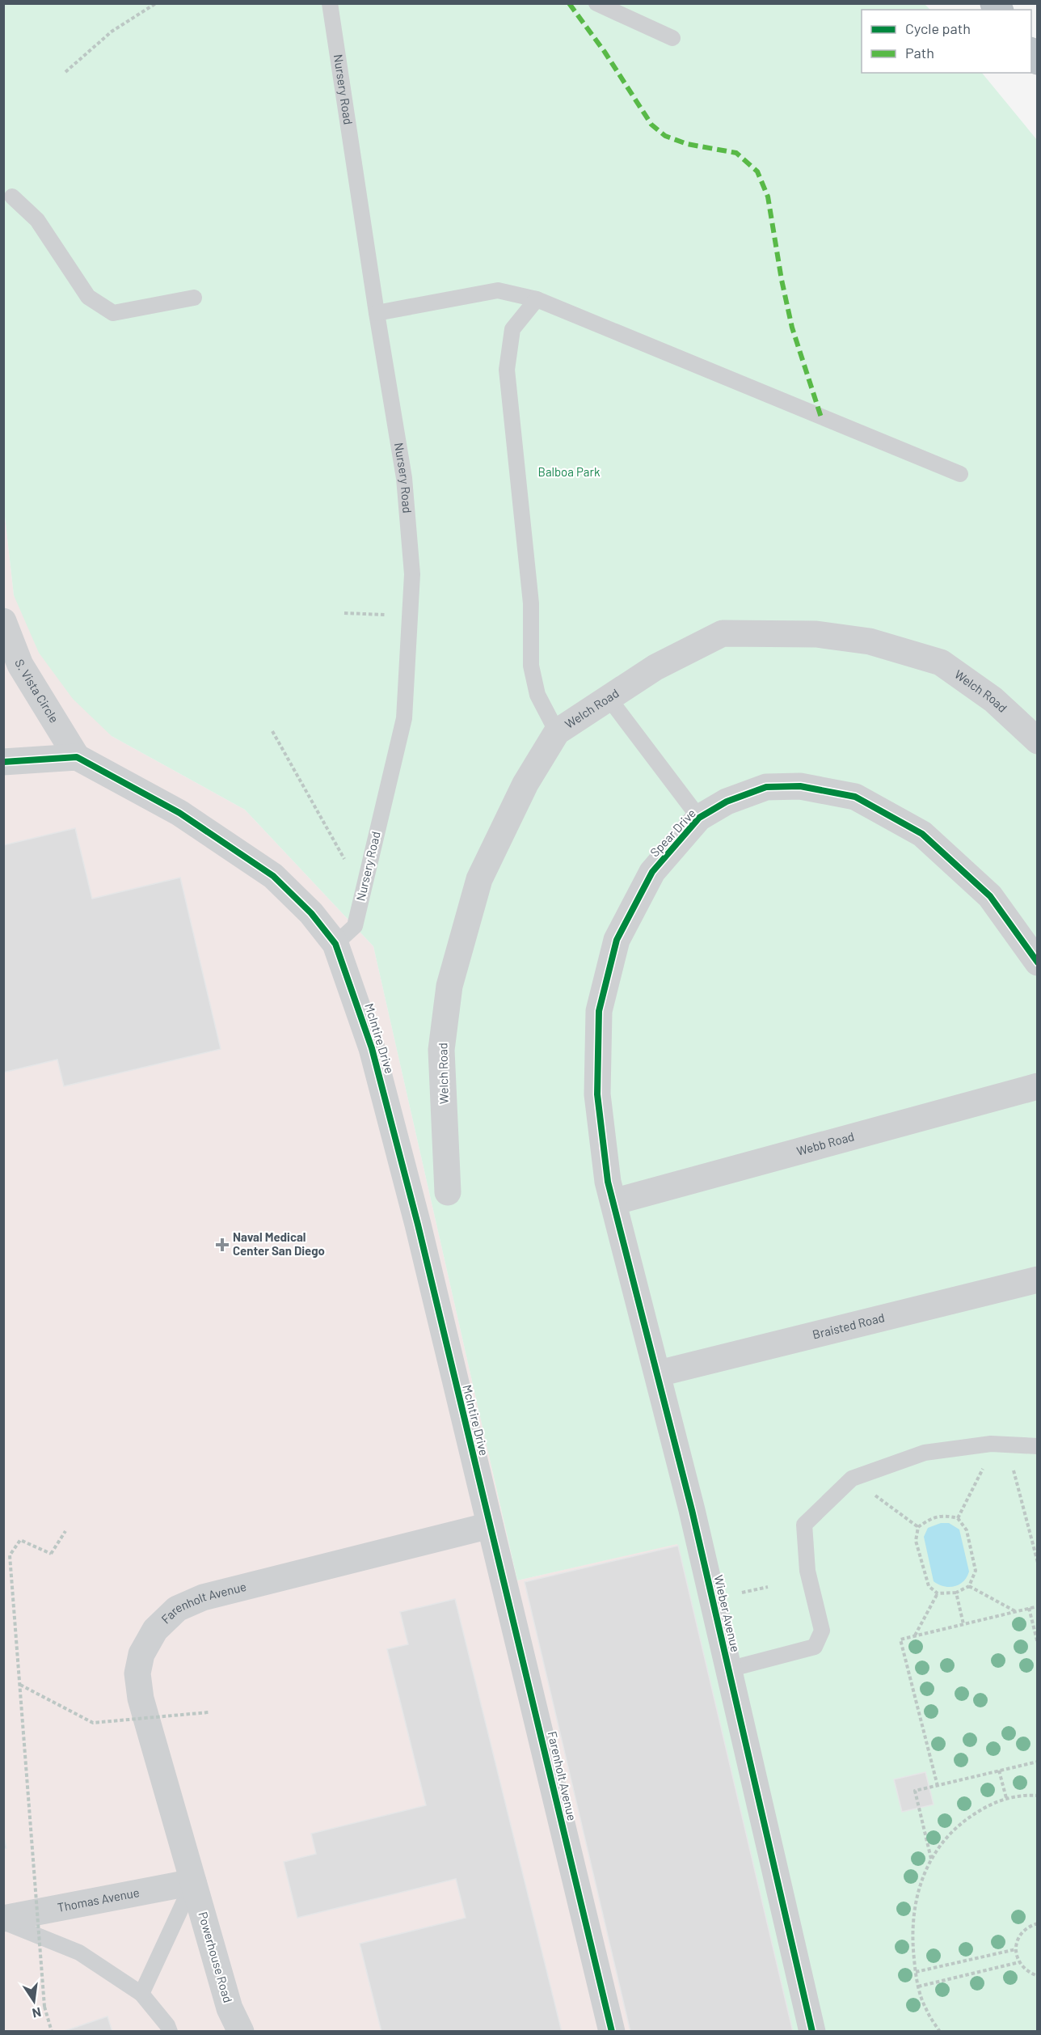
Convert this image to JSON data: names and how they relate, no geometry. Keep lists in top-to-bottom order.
{
  "streets": {
    "street": [
      "S. Vista Circle",
      "Welch Road",
      "Spear Drive",
      "McIntire Drive",
      "Webb Road",
      "Braisted Road",
      "Farenholt Avenue",
      "Wieber Avenue",
      "Thomas Avenue",
      "Powerhouse Road"
    ],
    "lane": ["Nursery Road"]
  },
  "crossings": [
    ["Nursery Road", "McIntire Drive"],
    ["S. Vista Circle", "McIntire Drive"],
    ["Spear Drive", "Webb Road"],
    ["Spear Drive", "Wieber Avenue"],
    ["McIntire Drive", "Farenholt Avenue"],
    ["Webb Road", "Wieber Avenue"],
    ["Braisted Road", "Wieber Avenue"],
    ["Farenholt Avenue", "Thomas Avenue"],
    ["Farenholt Avenue", "Powerhouse Road"],
    ["Thomas Avenue", "Powerhouse Road"]
  ],
  "parks": ["Balboa Park"],
  "places": {
    "health": ["Naval Medical Center San Diego"]
  },
  "legend": ["Cycle path", "Path"],
  "north": "bottom"
}
